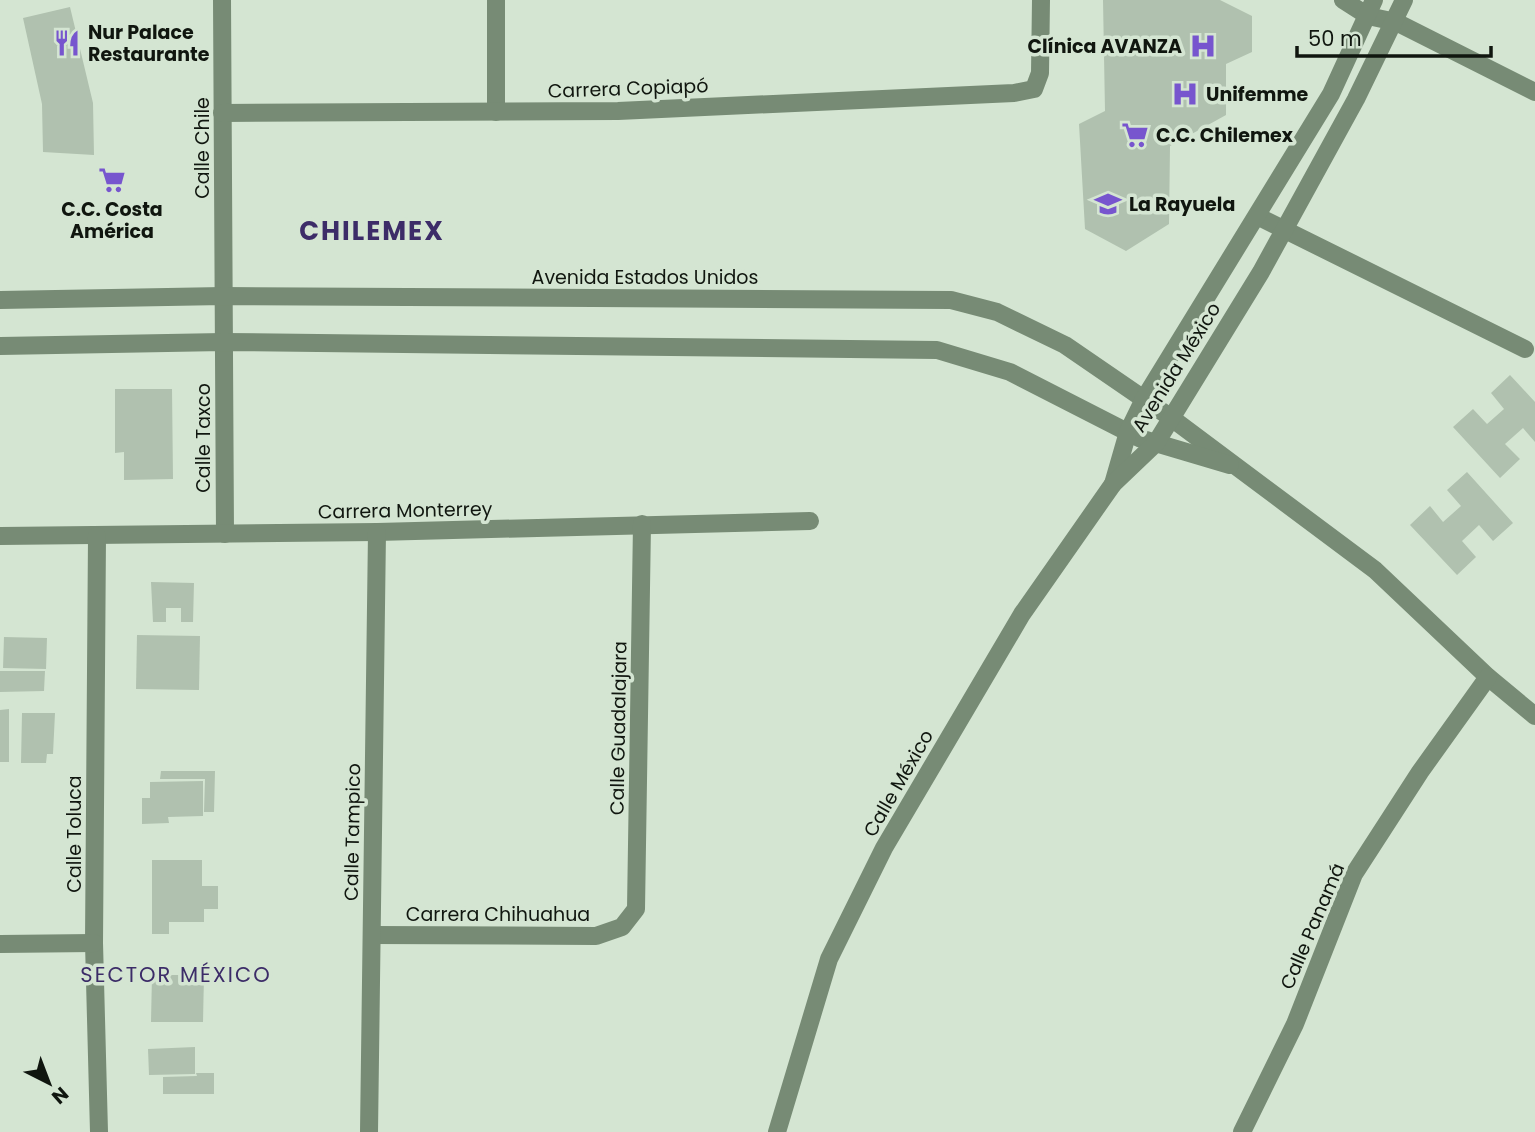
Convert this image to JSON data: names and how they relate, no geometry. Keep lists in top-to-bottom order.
{
  "streets": {
    "street": [
      "Carrera Copiapó",
      "Calle Chile",
      "Avenida Estados Unidos",
      "Avenida México",
      "Calle Taxco",
      "Carrera Monterrey",
      "Calle Guadalajara",
      "Calle México",
      "Calle Tampico",
      "Calle Toluca",
      "Carrera Chihuahua",
      "Calle Panamá"
    ]
  },
  "crossings": [
    ["Carrera Copiapó", "Calle Chile"],
    ["Calle Chile", "Avenida Estados Unidos"],
    ["Calle Chile", "Calle Taxco"],
    ["Avenida Estados Unidos", "Avenida México"],
    ["Avenida Estados Unidos", "Calle Taxco"],
    ["Avenida Estados Unidos", "Calle Panamá"],
    ["Avenida México", "Calle México"],
    ["Calle Taxco", "Carrera Monterrey"],
    ["Carrera Monterrey", "Calle Guadalajara"],
    ["Carrera Monterrey", "Calle Tampico"],
    ["Carrera Monterrey", "Calle Toluca"],
    ["Calle Guadalajara", "Carrera Chihuahua"],
    ["Calle Tampico", "Carrera Chihuahua"]
  ],
  "districts": ["CHILEMEX", "SECTOR MÉXICO"],
  "places": {
    "restaurant": ["Nur Palace Restaurante"],
    "hospital": ["Clínica AVANZA", "Unifemme"],
    "supermarket": ["C.C. Chilemex", "C.C. Costa América"],
    "school or university": ["La Rayuela"]
  },
  "scale_bar": "50 m",
  "north": "bottom right"
}
